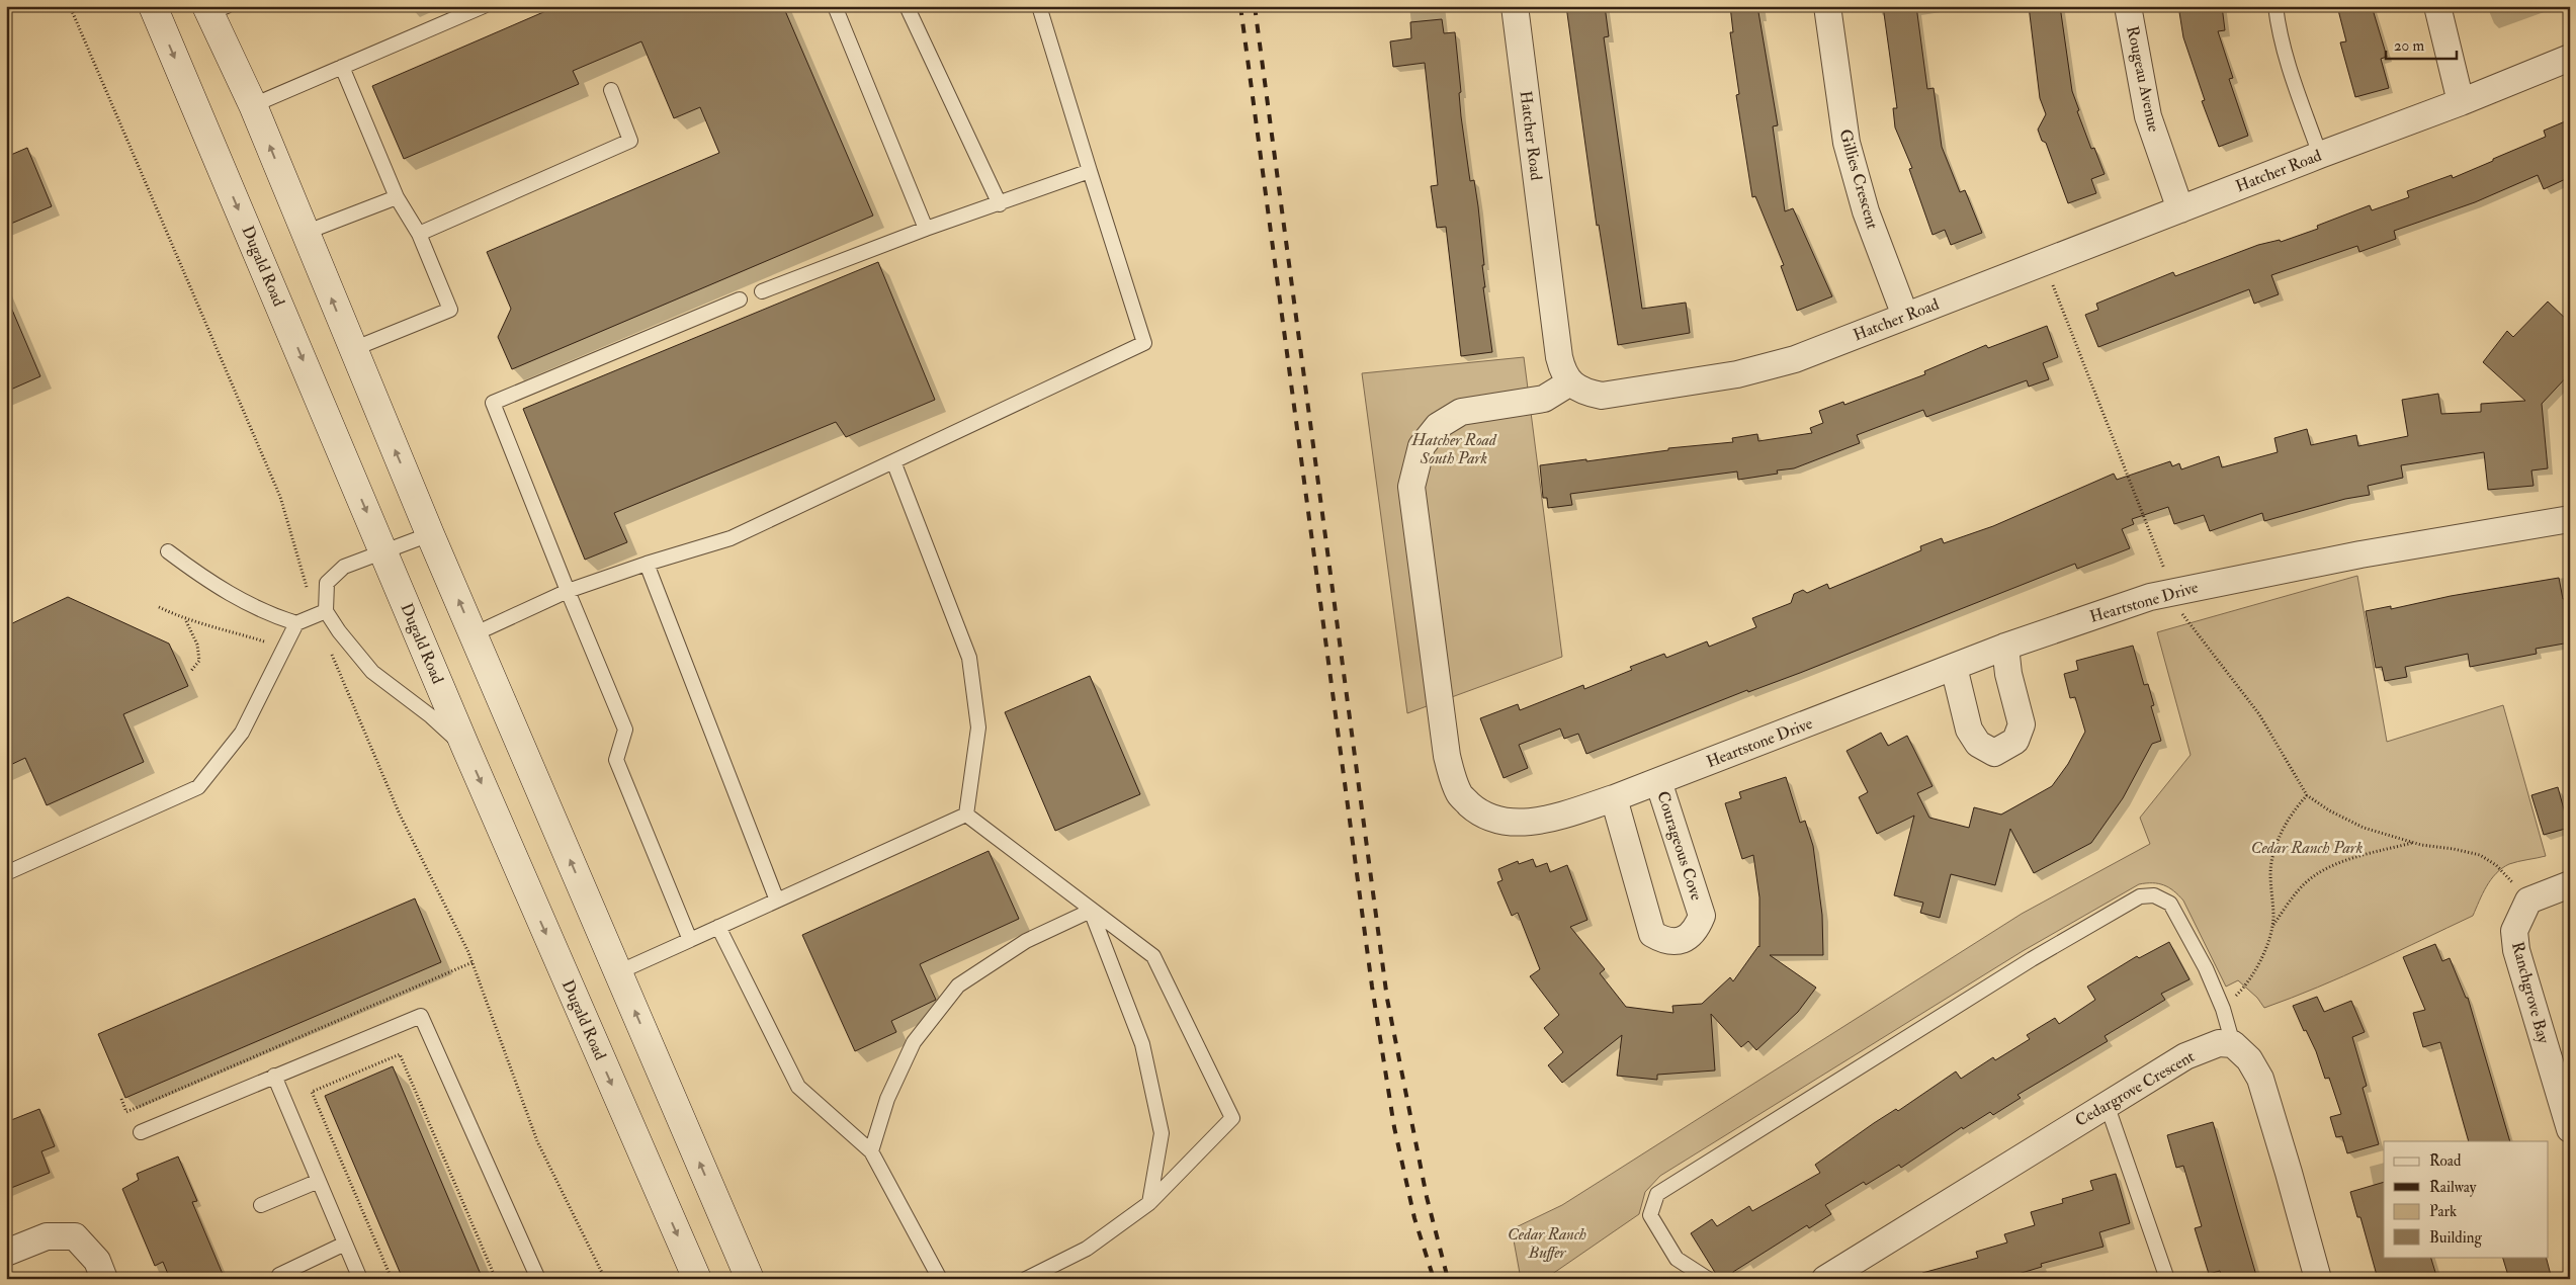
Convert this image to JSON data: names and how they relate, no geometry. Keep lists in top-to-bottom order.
{
  "streets": {
    "main road": ["Dugald Road"],
    "street": [
      "Rougeau Avenue",
      "Hatcher Road",
      "Gillies Crescent",
      "Heartstone Drive",
      "Courageous Cove",
      "Ranchgrove Bay",
      "Cedargrove Crescent"
    ]
  },
  "crossings": [
    ["Rougeau Avenue", "Hatcher Road"],
    ["Hatcher Road", "Gillies Crescent"],
    ["Hatcher Road", "Heartstone Drive"],
    ["Heartstone Drive", "Courageous Cove"]
  ],
  "parks": ["Hatcher Road South Park", "Cedar Ranch Park", "Cedar Ranch Buffer"],
  "legend": [
    "Road",
    "Railway",
    "Park",
    "Building"
  ],
  "scale_bar": "20 m"
}
